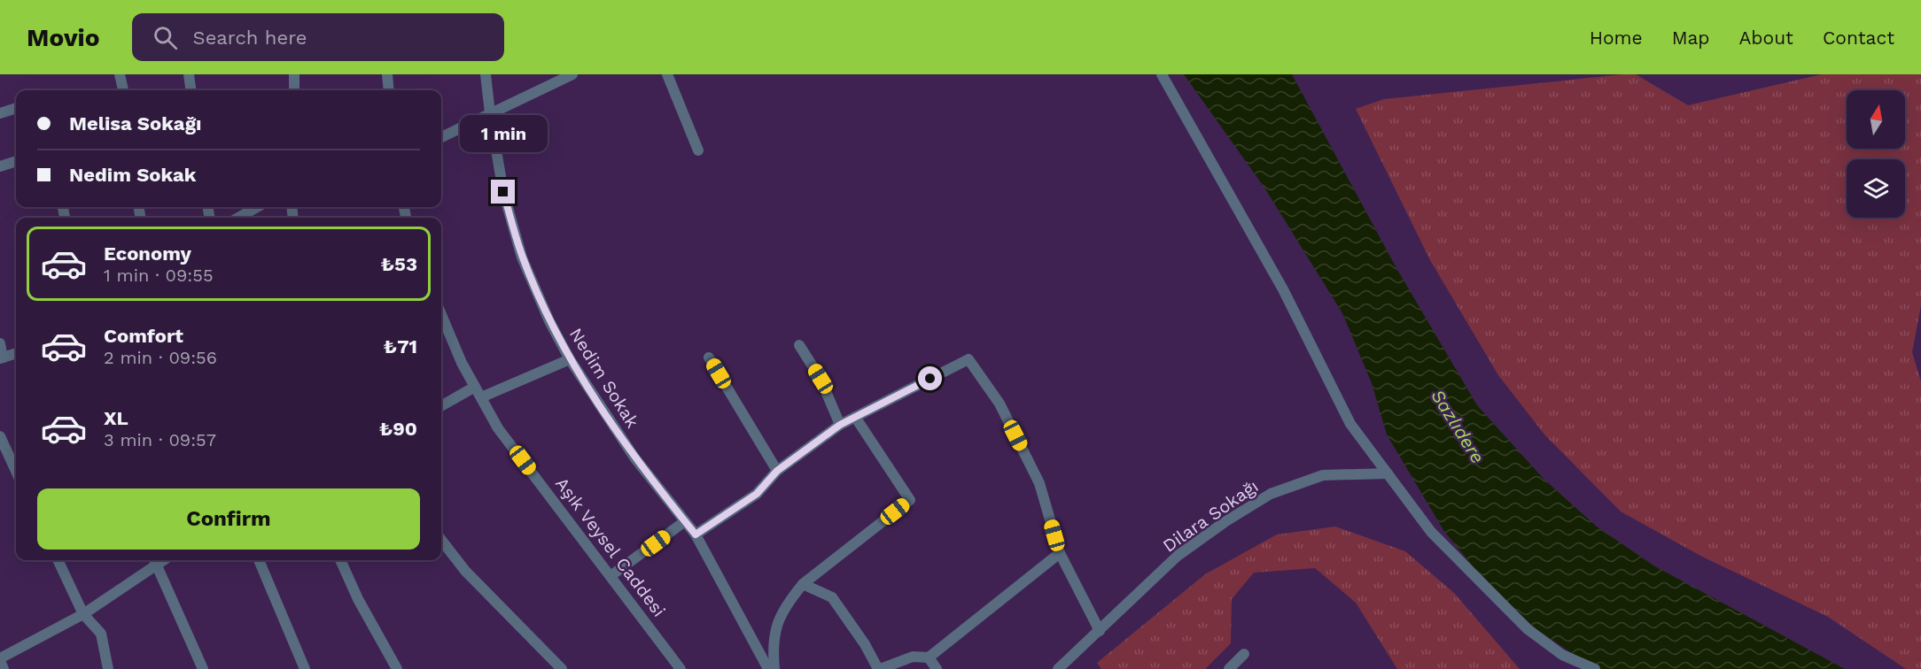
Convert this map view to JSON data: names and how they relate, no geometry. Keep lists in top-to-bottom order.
{
  "streets": {
    "street": ["Nedim Sokak", "Dilara Sokağı", "Aşık Veysel Caddesi"]
  },
  "water": ["Sazlıdere"],
  "north": "top",
  "page": {
    "header": "Movio",
    "search": "Search here",
    "nav": [
      "Home",
      "Map",
      "About",
      "Contact"
    ],
    "banner": ["Melisa Sokağı", "Nedim Sokak"],
    "bubble": "1 min",
    "list": [
      {
        "name": "Economy",
        "note": "1 min · 09:55",
        "value": "₺53"
      },
      {
        "name": "Comfort",
        "note": "2 min · 09:56",
        "value": "₺71"
      },
      {
        "name": "XL",
        "note": "3 min · 09:57",
        "value": "₺90"
      }
    ],
    "buttons": "Confirm"
  }
}
